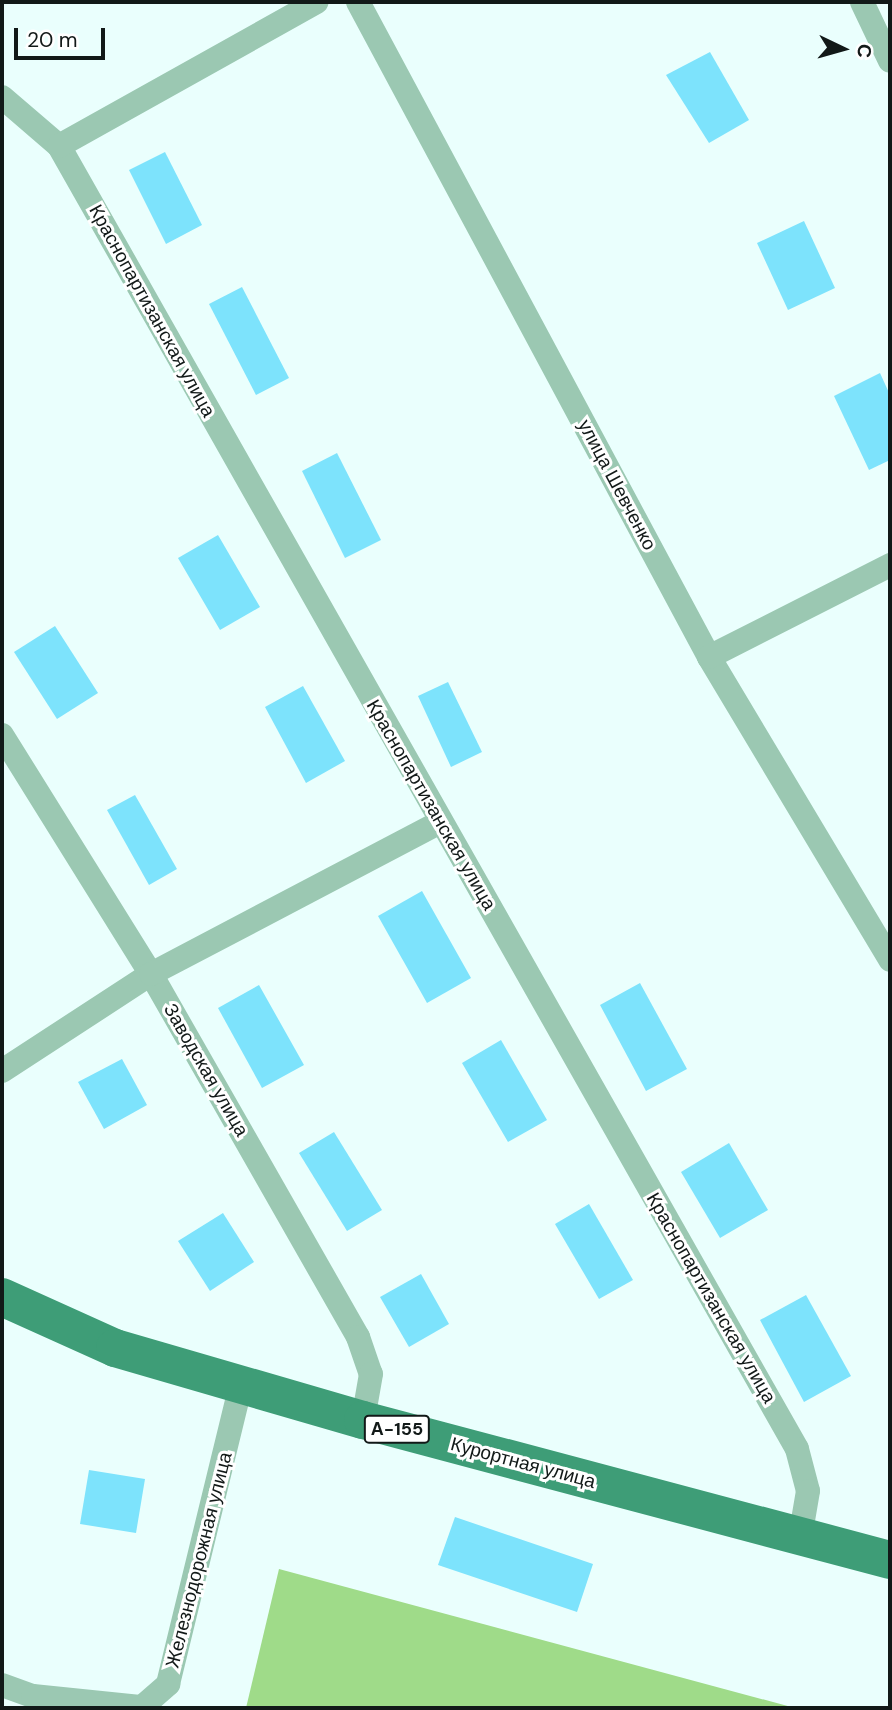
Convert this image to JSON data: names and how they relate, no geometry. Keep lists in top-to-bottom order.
{
  "streets": {
    "main road": ["А-155", "Курортная улица"],
    "street": [
      "Краснопартизанская улица",
      "улица Шевченко",
      "Заводская улица",
      "Железнодорожная улица"
    ]
  },
  "crossings": [
    ["Краснопартизанская улица", "Курортная улица"],
    ["Заводская улица", "Курортная улица"],
    ["Курортная улица", "Железнодорожная улица"]
  ],
  "scale_bar": "20 m",
  "north": "right"
}
